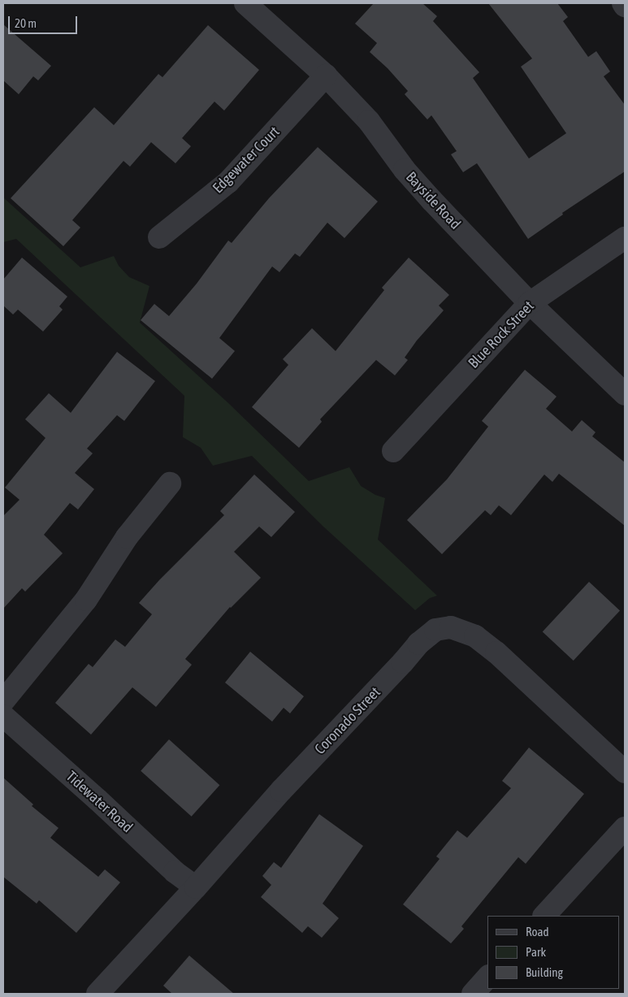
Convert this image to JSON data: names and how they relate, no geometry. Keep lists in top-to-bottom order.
{
  "streets": {
    "street": [
      "Edgewater Court",
      "Bayside Road",
      "Blue Rock Street",
      "Coronado Street",
      "Tidewater Road"
    ]
  },
  "crossings": [
    ["Edgewater Court", "Bayside Road"],
    ["Bayside Road", "Blue Rock Street"],
    ["Coronado Street", "Tidewater Road"]
  ],
  "legend": ["Road", "Park", "Building"],
  "scale_bar": "20 m"
}
